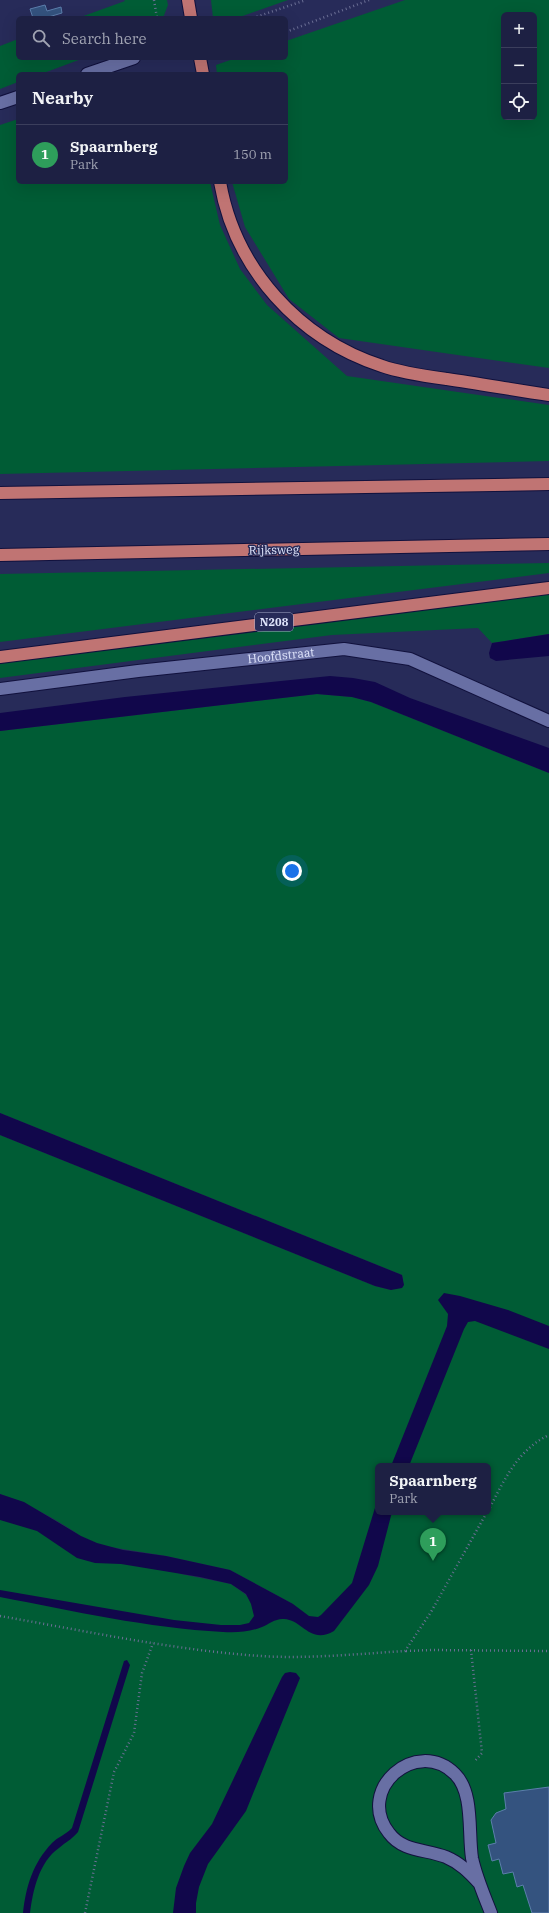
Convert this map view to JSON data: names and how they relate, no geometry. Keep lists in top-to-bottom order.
{
  "streets": {
    "main road": ["Rijksweg", "N208"],
    "street": ["Hoofdstraat"]
  },
  "page": {
    "map_buttons": ["+", "−"],
    "search": "Search here",
    "heading": "Nearby",
    "list": [
      {
        "mark": "1",
        "name": "Spaarnberg",
        "note": "Park",
        "value": "150 m"
      }
    ],
    "popup": ["Spaarnberg", "Park"],
    "pins": "1"
  }
}
